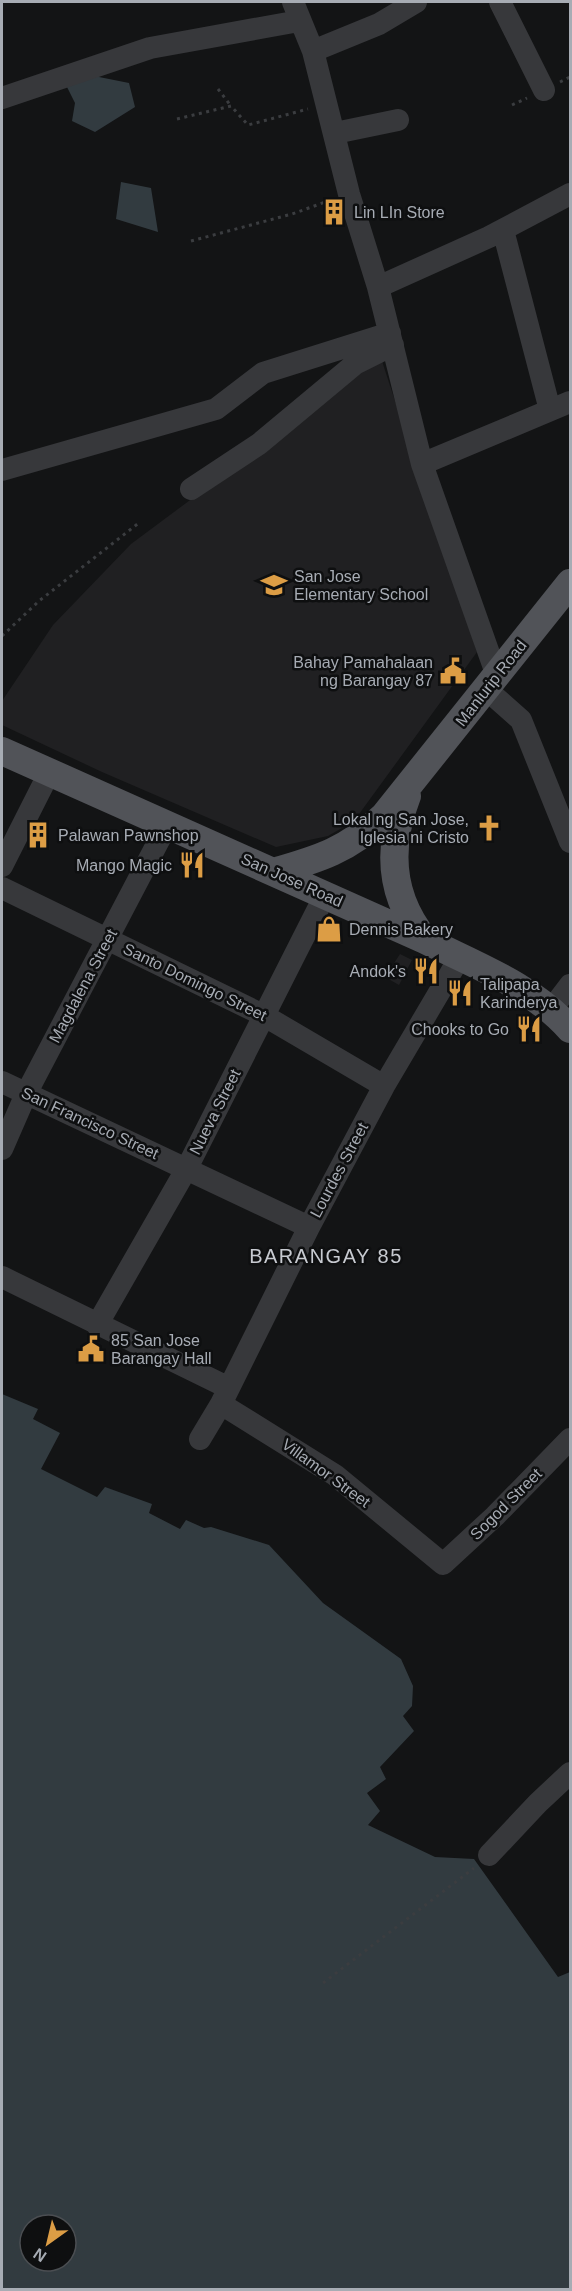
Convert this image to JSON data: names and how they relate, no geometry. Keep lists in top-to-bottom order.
{
  "streets": {
    "main road": ["Manlurip Road", "San Jose Road"],
    "street": [
      "Santo Domingo Street",
      "Magdalena Street",
      "Nueva Street",
      "San Francisco Street",
      "Lourdes Street",
      "Villamor Street",
      "Sogod Street"
    ]
  },
  "crossings": [
    ["Manlurip Road", "San Jose Road"],
    ["San Jose Road", "Magdalena Street"],
    ["San Jose Road", "Nueva Street"],
    ["San Jose Road", "Lourdes Street"],
    ["Santo Domingo Street", "Magdalena Street"],
    ["Santo Domingo Street", "Nueva Street"],
    ["Santo Domingo Street", "Lourdes Street"],
    ["Magdalena Street", "San Francisco Street"],
    ["Nueva Street", "San Francisco Street"],
    ["Nueva Street", "Villamor Street"],
    ["San Francisco Street", "Lourdes Street"],
    ["Lourdes Street", "Villamor Street"],
    ["Villamor Street", "Sogod Street"]
  ],
  "districts": ["BARANGAY 85"],
  "places": {
    "building": ["Lin LIn Store", "Palawan Pawnshop"],
    "school or university": ["San Jose Elementary School"],
    "public building": ["Bahay Pamahalaan ng Barangay 87", "85 San Jose Barangay Hall"],
    "church": ["Lokal ng San Jose, Iglesia ni Cristo"],
    "restaurant": [
      "Mango Magic",
      "Andok's",
      "Talipapa Karinderya",
      "Chooks to Go"
    ],
    "shop": ["Dennis Bakery"]
  },
  "north": "bottom left"
}
